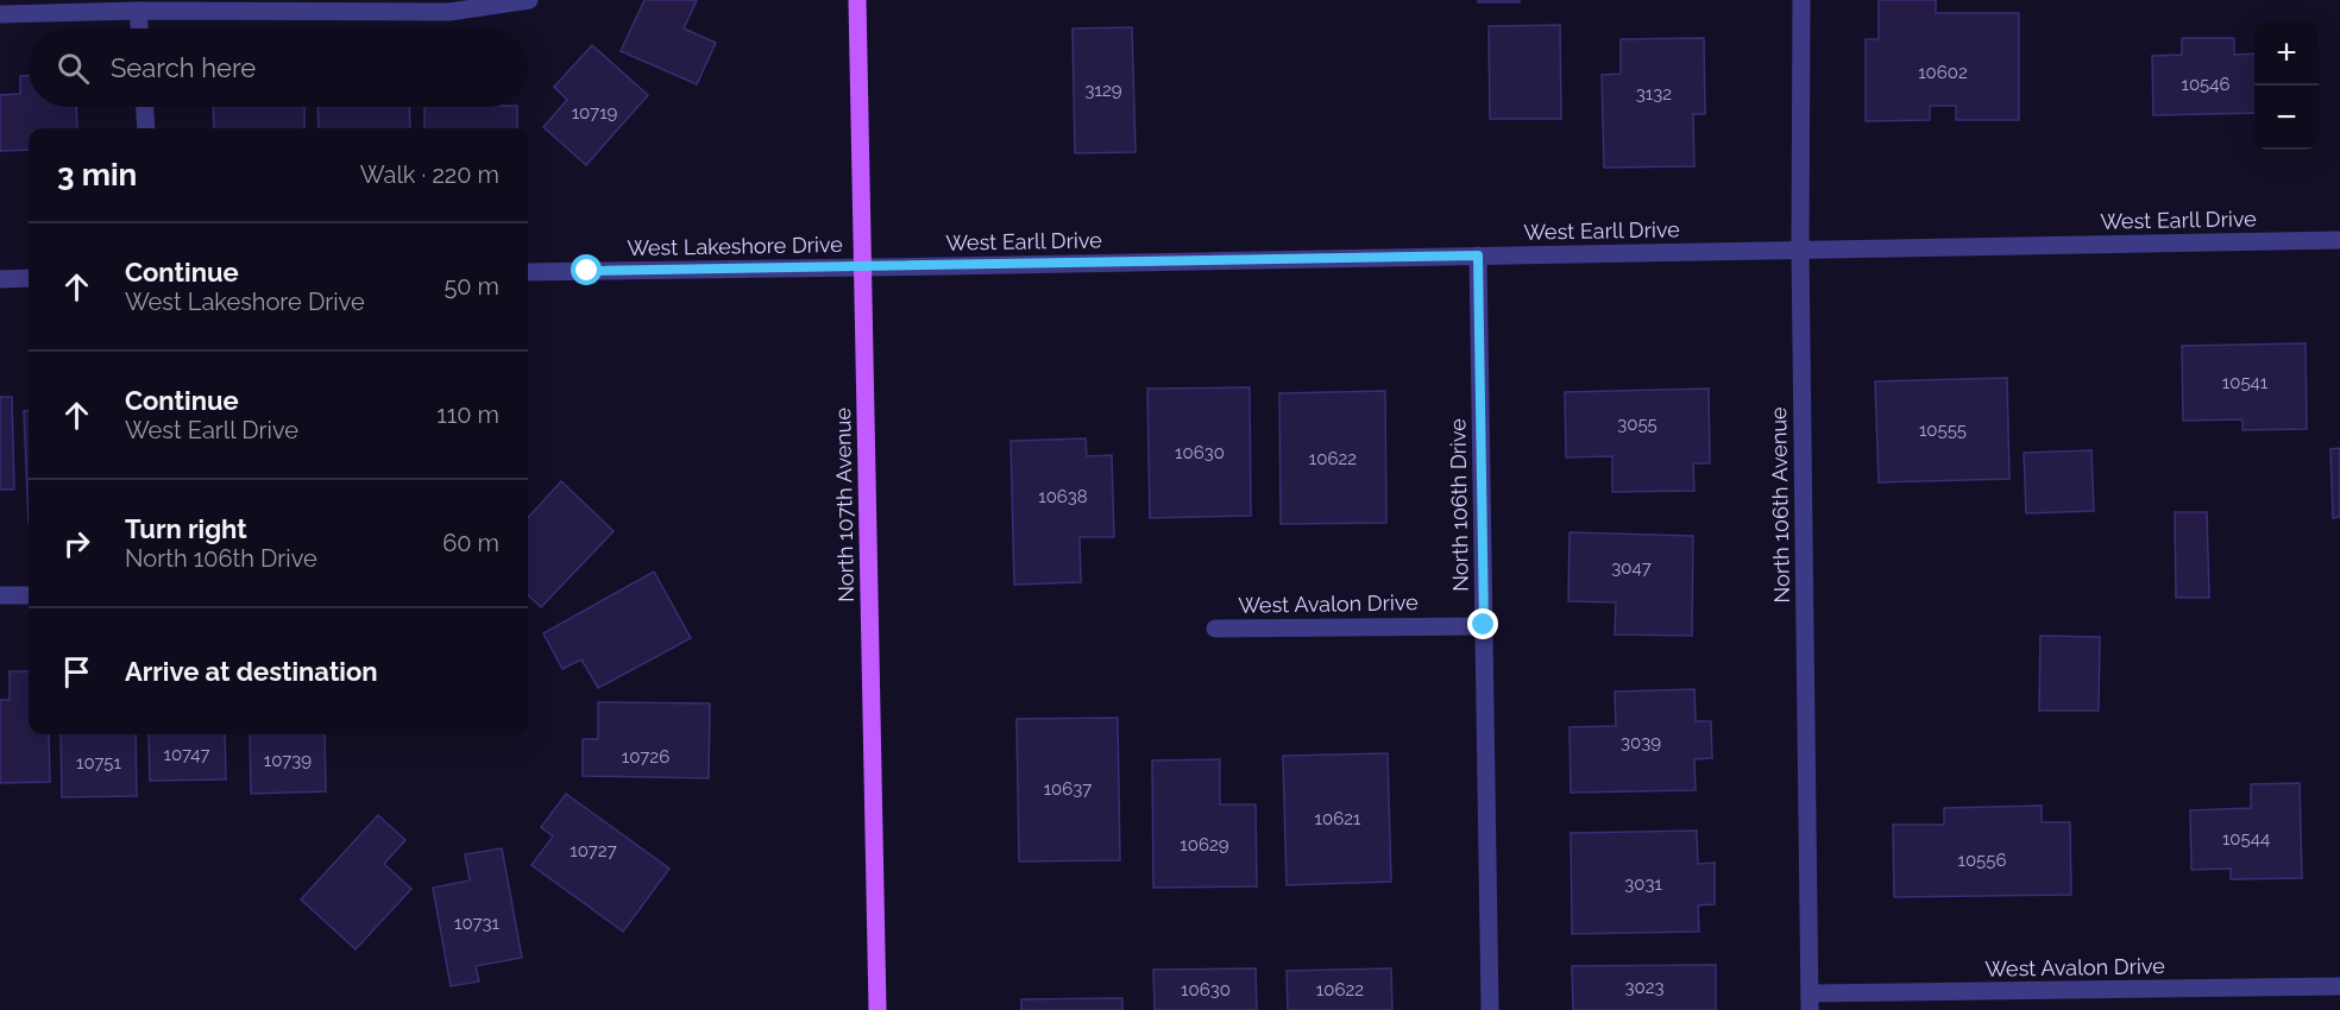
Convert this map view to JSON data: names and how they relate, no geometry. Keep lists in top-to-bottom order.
{
  "streets": {
    "main road": ["North 107th Avenue"],
    "street": [
      "West Earll Drive",
      "West Lakeshore Drive",
      "North 106th Drive",
      "North 106th Avenue",
      "West Avalon Drive"
    ]
  },
  "crossings": [
    ["West Earll Drive", "West Lakeshore Drive"],
    ["West Earll Drive", "North 107th Avenue"],
    ["West Earll Drive", "North 106th Drive"],
    ["West Earll Drive", "North 106th Avenue"],
    ["West Lakeshore Drive", "North 107th Avenue"],
    ["North 106th Drive", "West Avalon Drive"],
    ["North 106th Avenue", "West Avalon Drive"]
  ],
  "house_numbers": [
    "10602",
    "10546",
    "3129",
    "3132",
    "10719",
    "10541",
    "3055",
    "10555",
    "10630",
    "10622",
    "10638",
    "3047",
    "3039",
    "10747",
    "10726",
    "10739",
    "10751",
    "10637",
    "10621",
    "10544",
    "10629",
    "10727",
    "10556",
    "3031",
    "10731",
    "3023",
    "10630",
    "10622"
  ],
  "page": {
    "map_buttons": ["+", "−"],
    "search": "Search here",
    "heading": ["3 min", "Walk · 220 m"],
    "list": [
      ["Continue", "West Lakeshore Drive", "50 m"],
      ["Continue", "West Earll Drive", "110 m"],
      ["Turn right", "North 106th Drive", "60 m"],
      "Arrive at destination"
    ]
  }
}
